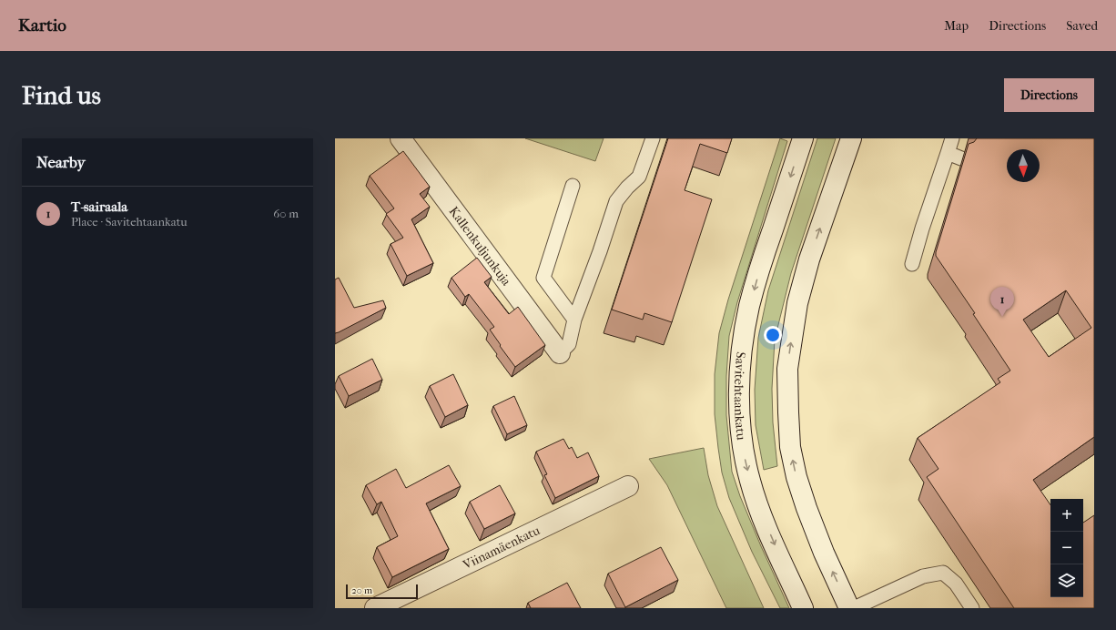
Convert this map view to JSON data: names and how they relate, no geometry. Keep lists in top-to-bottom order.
{
  "streets": {
    "main road": ["Kallenkuljunkuja", "Savitehtaankatu", "Viinamäenkatu"]
  },
  "scale_bar": "20 m",
  "north": "bottom",
  "page": {
    "header": "Kartio",
    "nav": ["Map", "Directions", "Saved"],
    "buttons": "Directions",
    "title": "Find us",
    "heading": "Nearby",
    "list": [
      {
        "mark": "1",
        "name": "T-sairaala",
        "note": "Place · Savitehtaankatu",
        "value": "60 m"
      }
    ],
    "pins": "1",
    "map_buttons": ["+", "−"],
    "scale": "20 m"
  }
}
